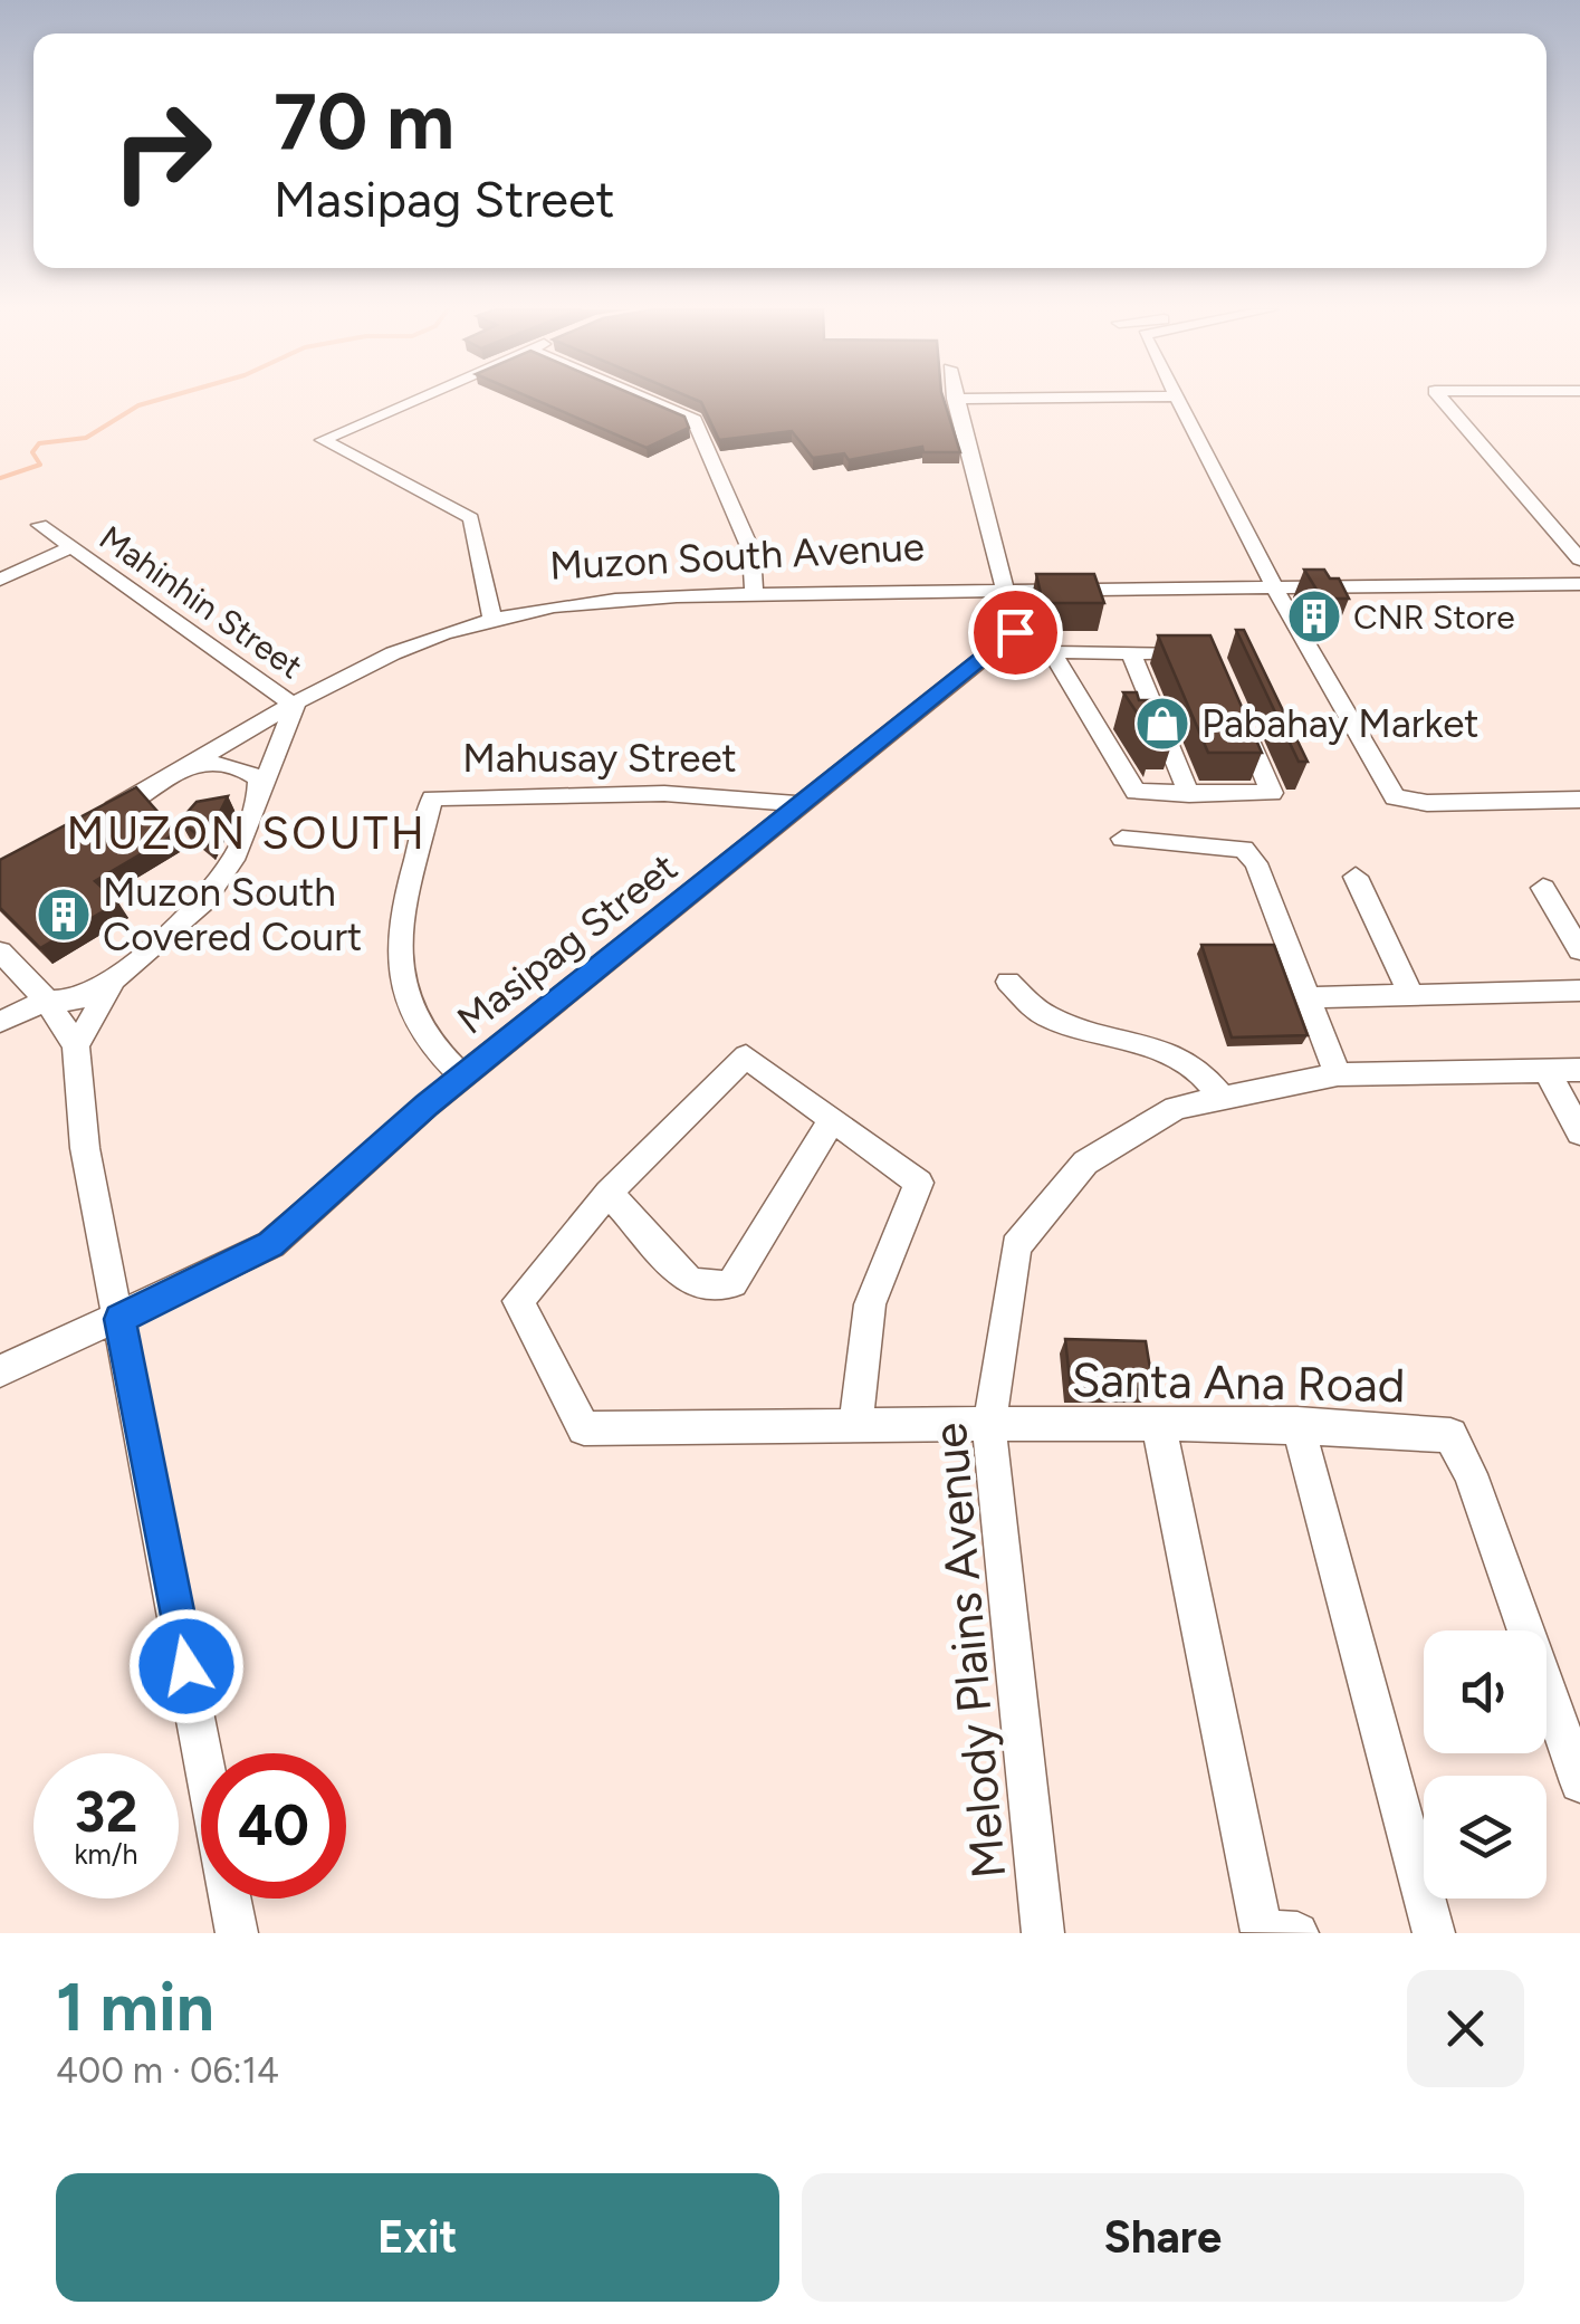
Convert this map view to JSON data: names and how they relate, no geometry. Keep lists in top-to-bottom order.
{
  "streets": {
    "street": [
      "Muzon South Avenue",
      "Mahinhin Street",
      "Mahusay Street",
      "Masipag Street",
      "Santa Ana Road",
      "Melody Plains Avenue"
    ]
  },
  "crossings": [
    ["Muzon South Avenue", "Mahinhin Street"],
    ["Mahusay Street", "Masipag Street"],
    ["Santa Ana Road", "Melody Plains Avenue"]
  ],
  "districts": ["MUZON SOUTH"],
  "places": {
    "building": ["CNR Store", "Muzon South Covered Court"],
    "shop": ["Pabahay Market"]
  },
  "page": {
    "turn": ["70 m", "Masipag Street"],
    "speed": "32 km/h",
    "limit": "40",
    "heading": ["1 min", "400 m · 06:14"],
    "buttons": ["Exit", "Share"]
  }
}
